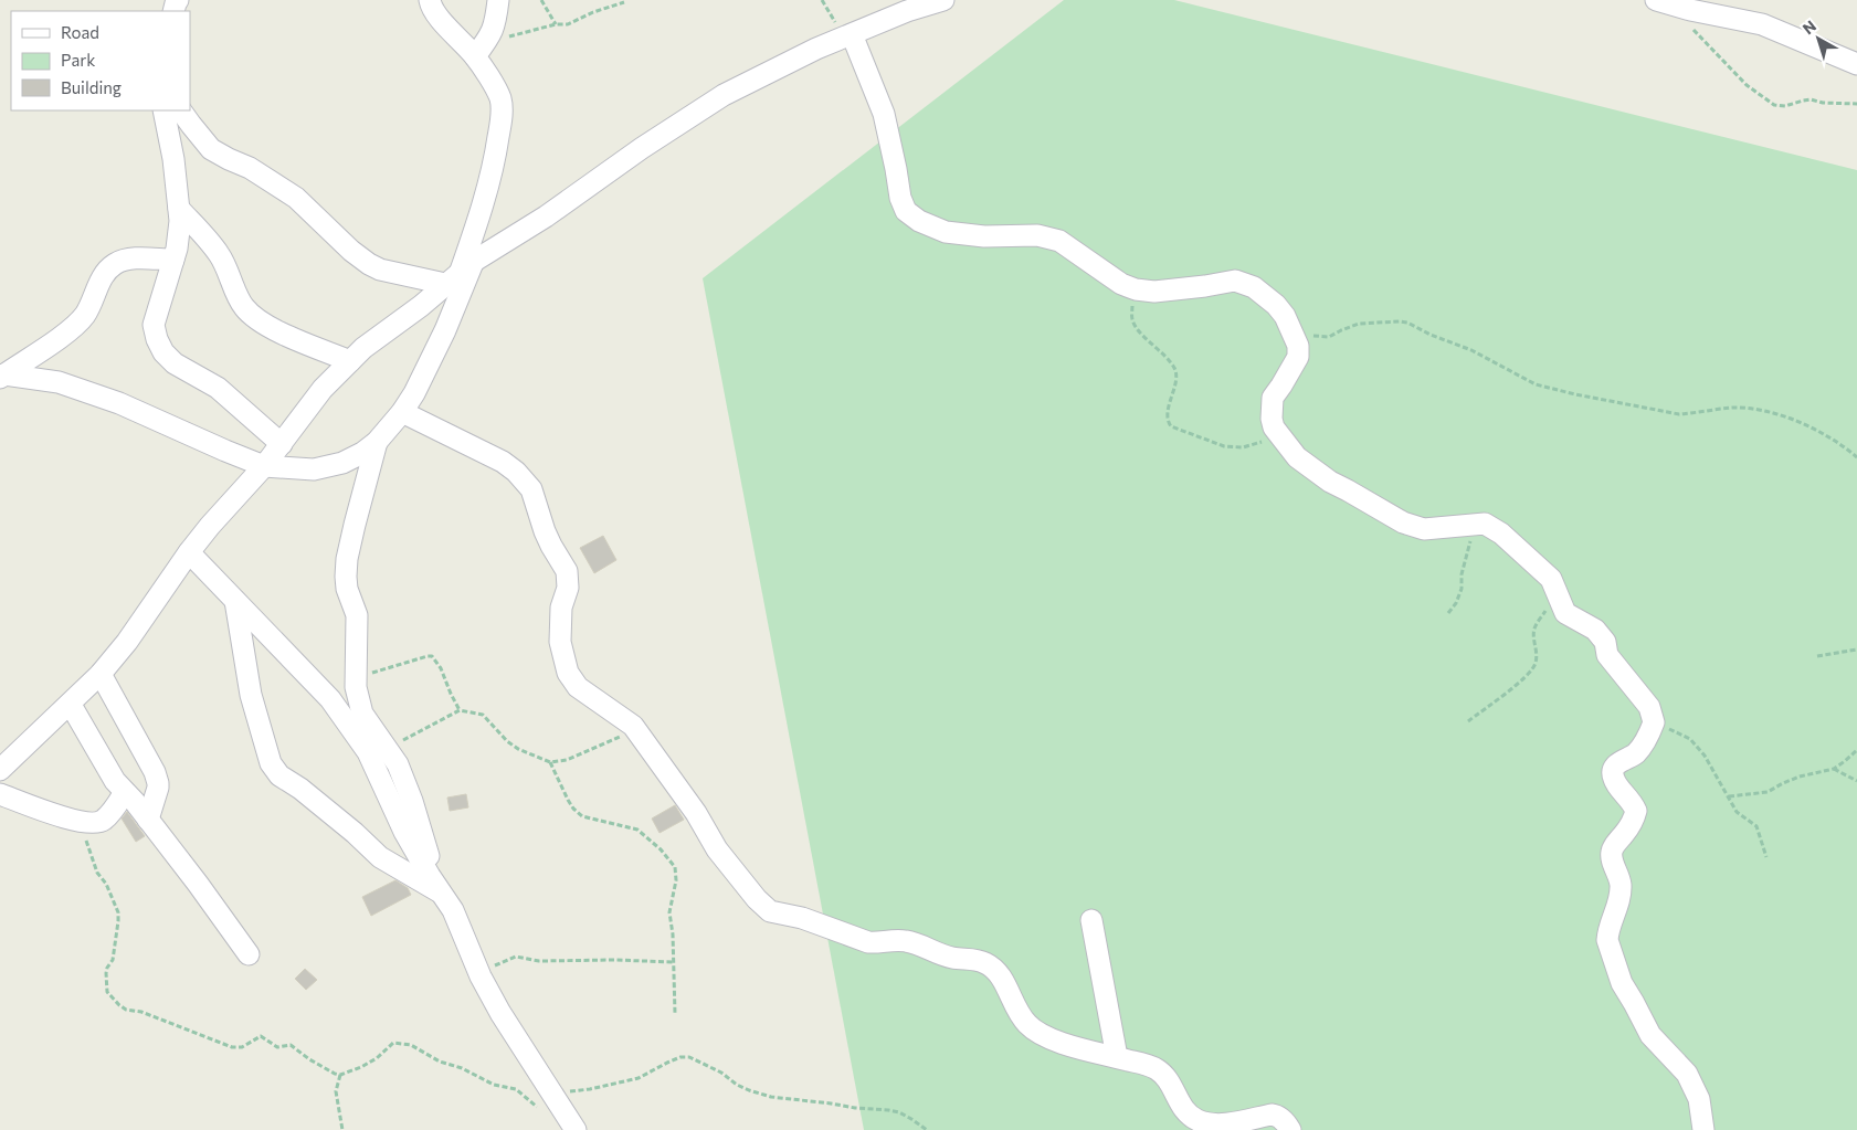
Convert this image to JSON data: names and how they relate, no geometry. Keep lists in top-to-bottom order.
{
  "legend": ["Road", "Park", "Building"],
  "north": "top left"
}
